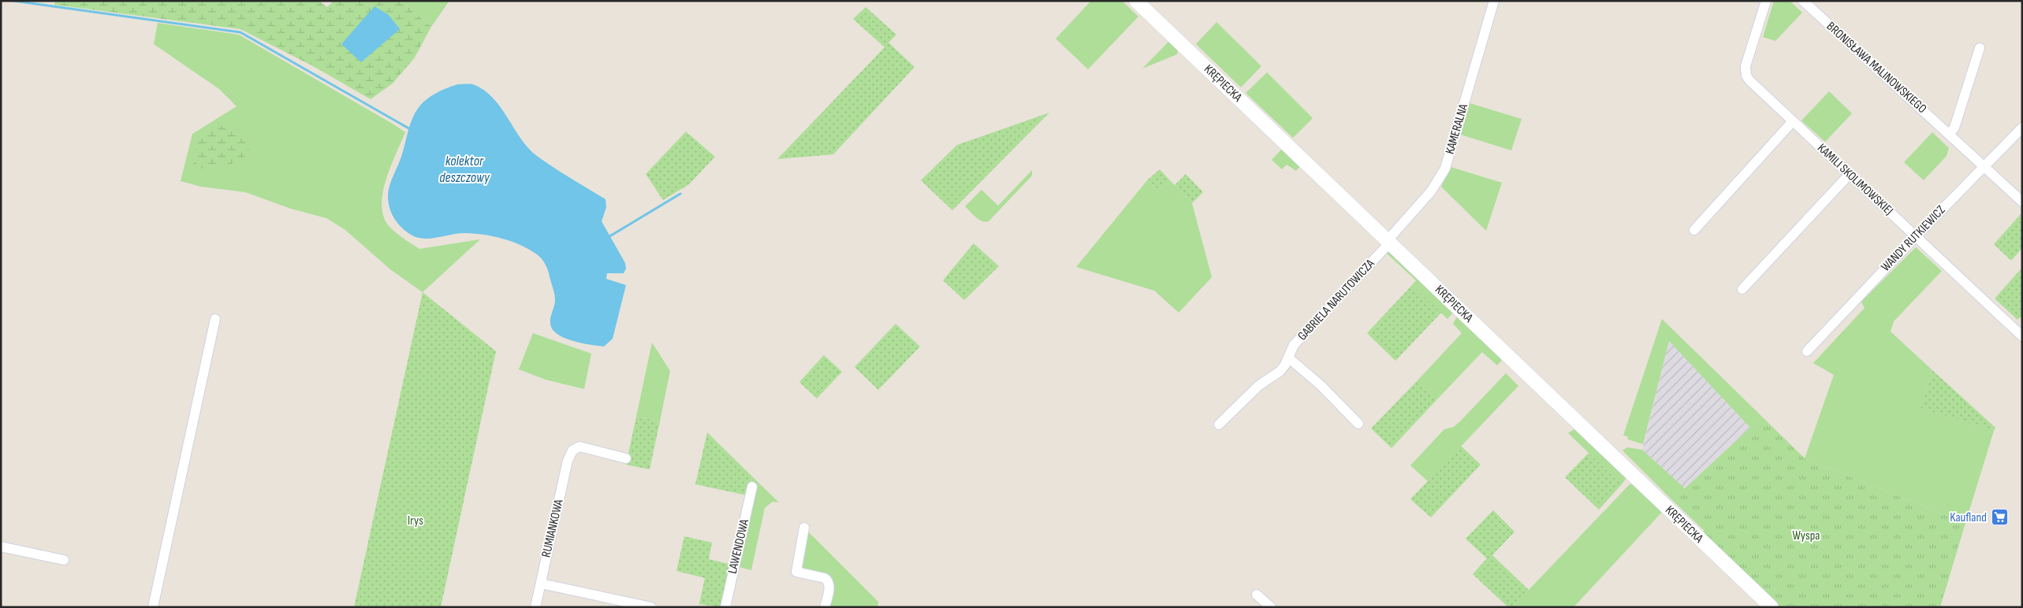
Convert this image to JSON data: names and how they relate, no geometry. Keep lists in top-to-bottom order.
{
  "streets": {
    "street": [
      "BRONISŁAWA MALINOWSKIEGO",
      "KRĘPIECKA",
      "KAMERALNA",
      "KAMILI SKOLIMOWSKIEJ",
      "WANDY RUTKIEWICZ",
      "GABRIELA NARUTOWICZA",
      "RUMIANKOWA",
      "LAWENDOWA"
    ]
  },
  "crossings": [
    ["BRONISŁAWA MALINOWSKIEGO", "WANDY RUTKIEWICZ"],
    ["KRĘPIECKA", "KAMERALNA"],
    ["KRĘPIECKA", "GABRIELA NARUTOWICZA"],
    ["KAMERALNA", "GABRIELA NARUTOWICZA"],
    ["KAMILI SKOLIMOWSKIEJ", "WANDY RUTKIEWICZ"]
  ],
  "water": ["kolektor deszczowy"],
  "parks": ["Irys", "Wyspa"],
  "places": {
    "supermarket": ["Kaufland"]
  }
}
